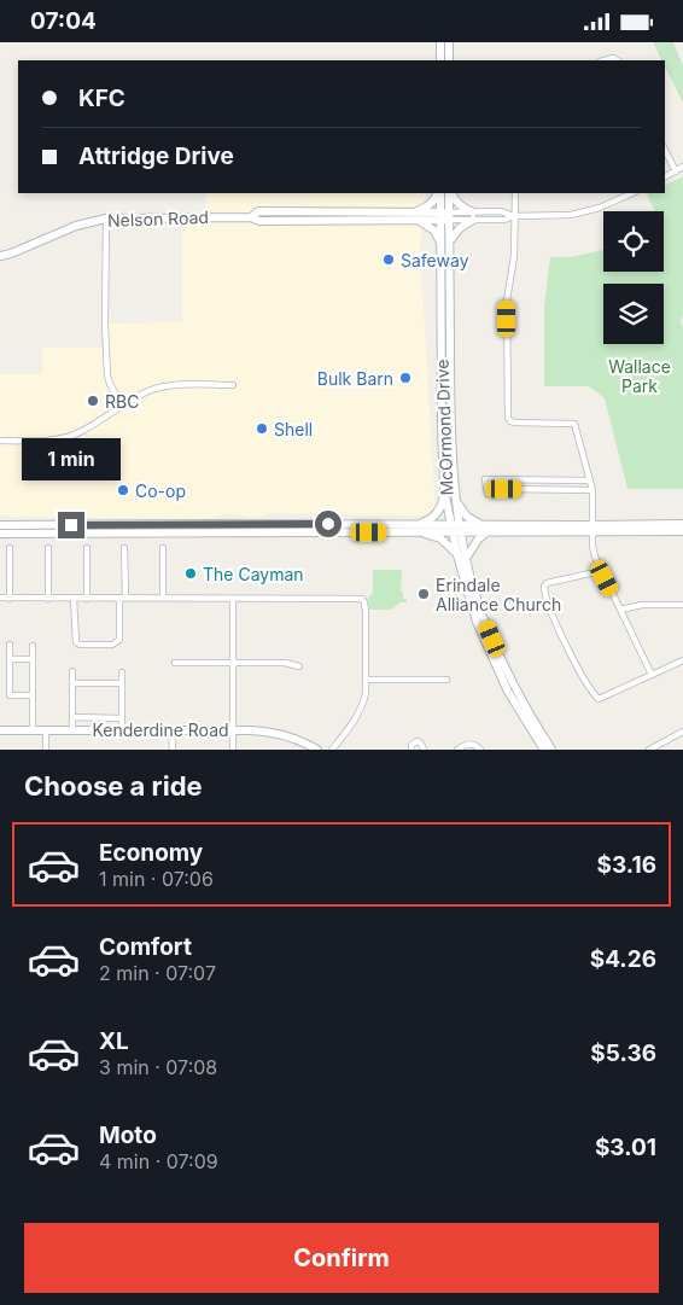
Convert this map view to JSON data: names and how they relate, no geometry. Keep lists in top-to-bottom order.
{
  "streets": {
    "main road": ["Nelson Road", "McOrmond Drive", "Kenderdine Road"]
  },
  "crossings": [
    ["Nelson Road", "McOrmond Drive"]
  ],
  "parks": ["Wallace Park"],
  "places": [
    "Safeway",
    "Bulk Barn",
    "RBC",
    "Shell",
    "Co-op",
    "The Cayman",
    "Erindale Alliance Church"
  ],
  "page": {
    "status": "07:04",
    "banner": ["KFC", "Attridge Drive"],
    "bubble": "1 min",
    "heading": "Choose a ride",
    "list": [
      {
        "name": "Economy",
        "note": "1 min · 07:06",
        "value": "$3.16"
      },
      {
        "name": "Comfort",
        "note": "2 min · 07:07",
        "value": "$4.26"
      },
      {
        "name": "XL",
        "note": "3 min · 07:08",
        "value": "$5.36"
      },
      {
        "name": "Moto",
        "note": "4 min · 07:09",
        "value": "$3.01"
      }
    ],
    "buttons": "Confirm"
  }
}
